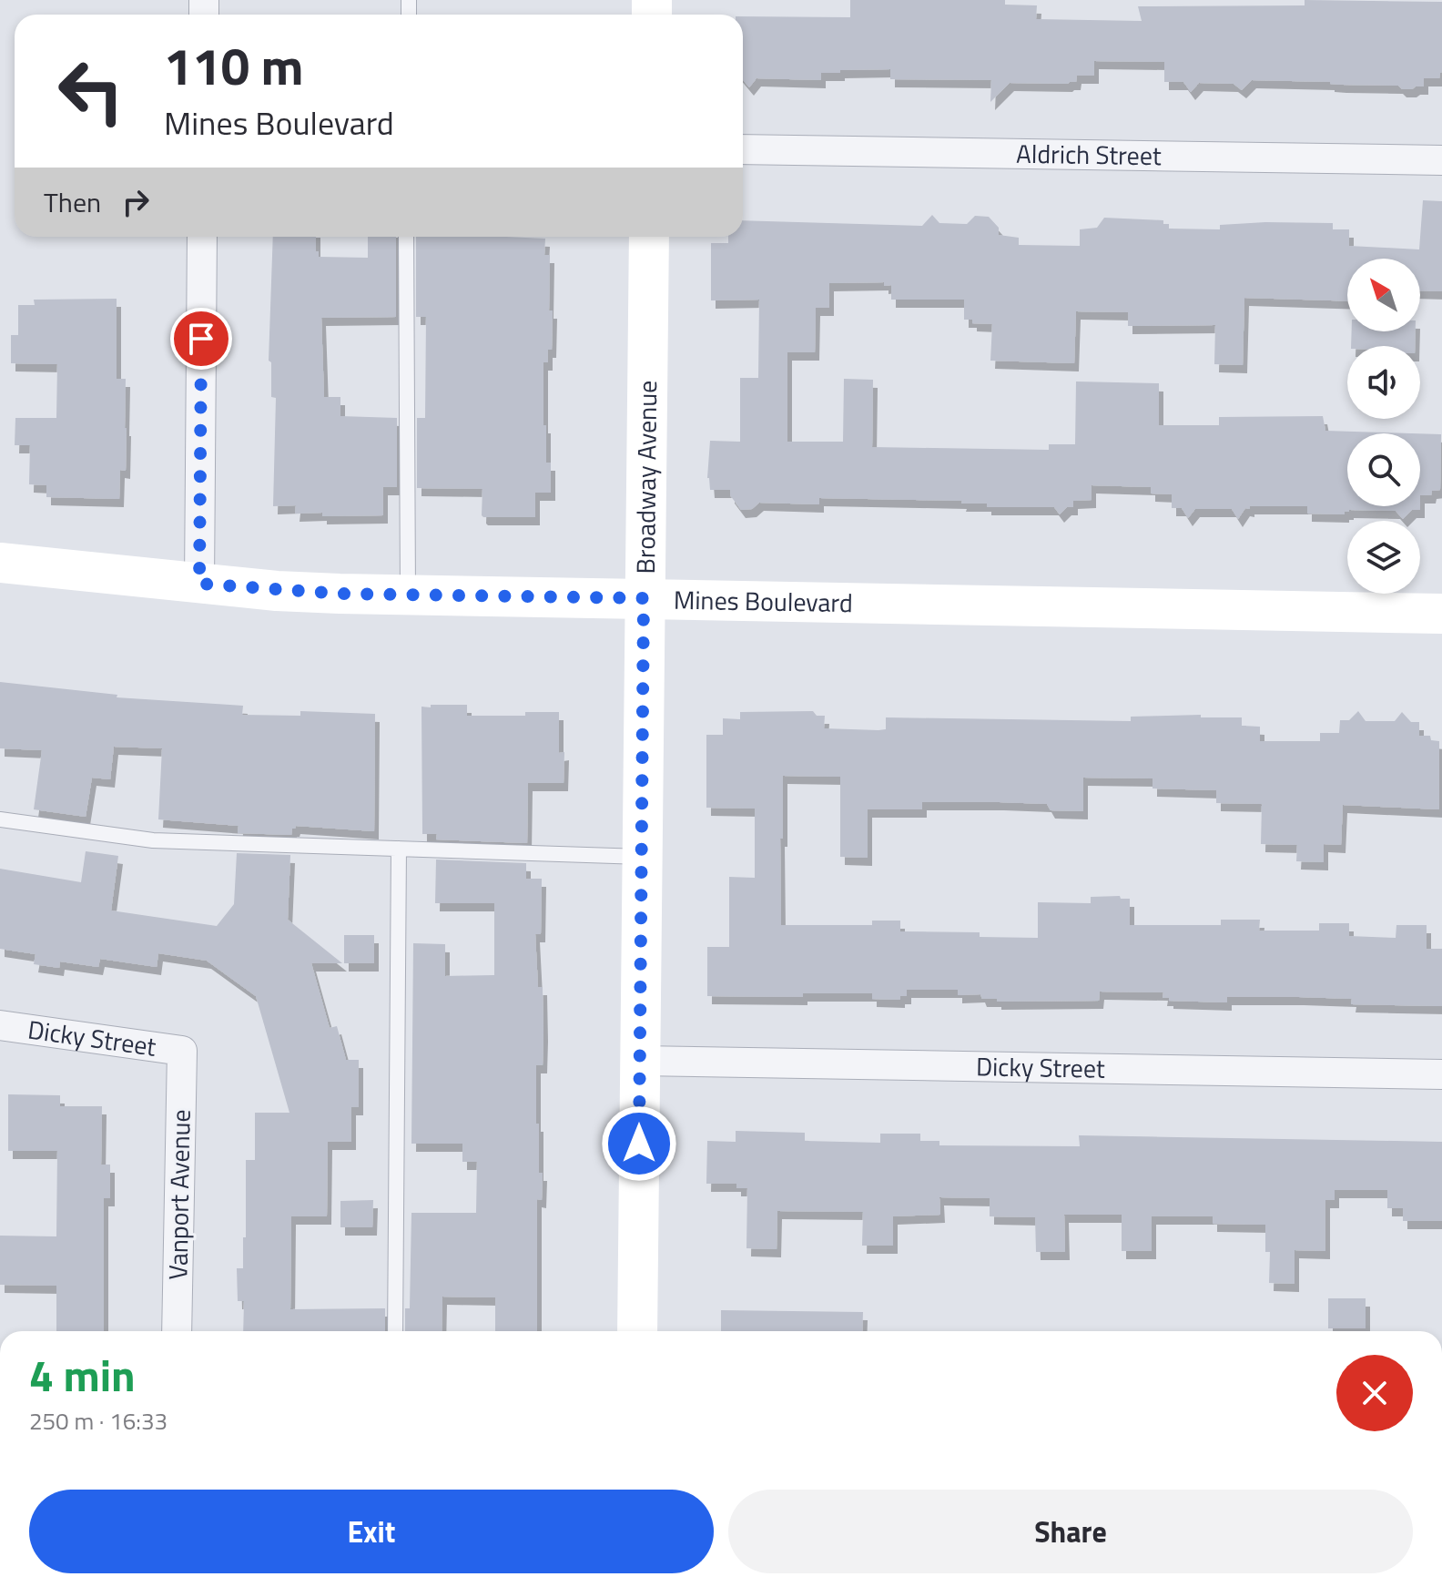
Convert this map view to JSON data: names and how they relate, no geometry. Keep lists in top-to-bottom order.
{
  "streets": {
    "street": [
      "Aldrich Street",
      "Broadway Avenue",
      "Mines Boulevard",
      "Dicky Street",
      "Vanport Avenue"
    ]
  },
  "crossings": [
    ["Broadway Avenue", "Mines Boulevard"],
    ["Broadway Avenue", "Dicky Street"],
    ["Dicky Street", "Vanport Avenue"]
  ],
  "north": "top left",
  "page": {
    "turn": ["110 m", "Mines Boulevard"],
    "then": "Then",
    "heading": ["4 min", "250 m · 16:33"],
    "buttons": ["Exit", "Share"]
  }
}
